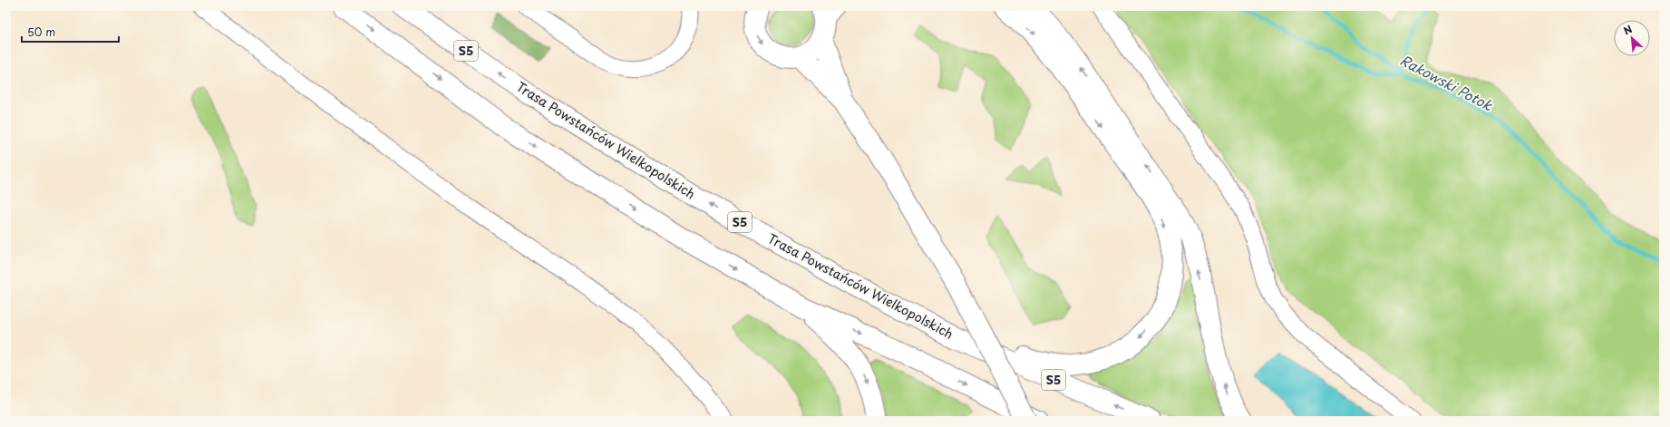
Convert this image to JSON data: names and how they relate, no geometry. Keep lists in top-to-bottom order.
{
  "streets": {
    "main road": ["S5", "Trasa Powstańców Wielkopolskich"]
  },
  "water": ["Rakowski Potok"],
  "scale_bar": "50 m",
  "north": "top left"
}
